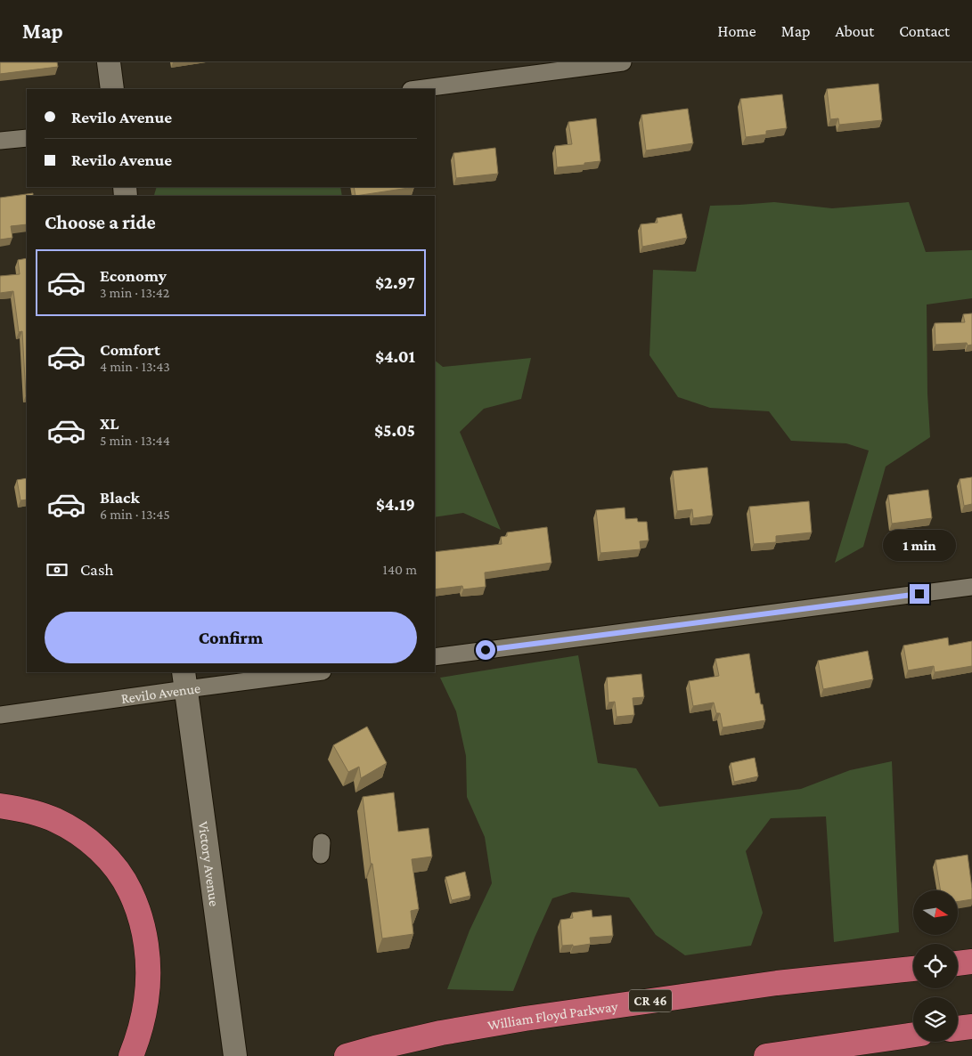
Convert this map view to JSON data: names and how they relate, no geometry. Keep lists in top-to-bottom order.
{
  "streets": {
    "highway": ["CR 46", "William Floyd Parkway"],
    "street": ["Revilo Avenue", "Victory Avenue"]
  },
  "crossings": [
    ["Revilo Avenue", "Victory Avenue"]
  ],
  "north": "right",
  "page": {
    "header": "Map",
    "nav": [
      "Home",
      "Map",
      "About",
      "Contact"
    ],
    "banner": ["Revilo Avenue", "Revilo Avenue"],
    "heading": "Choose a ride",
    "list": [
      {
        "name": "Economy",
        "note": "3 min · 13:42",
        "value": "$2.97"
      },
      {
        "name": "Comfort",
        "note": "4 min · 13:43",
        "value": "$4.01"
      },
      {
        "name": "XL",
        "note": "5 min · 13:44",
        "value": "$5.05"
      },
      {
        "name": "Black",
        "note": "6 min · 13:45",
        "value": "$4.19"
      }
    ],
    "bubble": "1 min",
    "pay": ["Cash", "140 m"],
    "buttons": "Confirm"
  }
}
